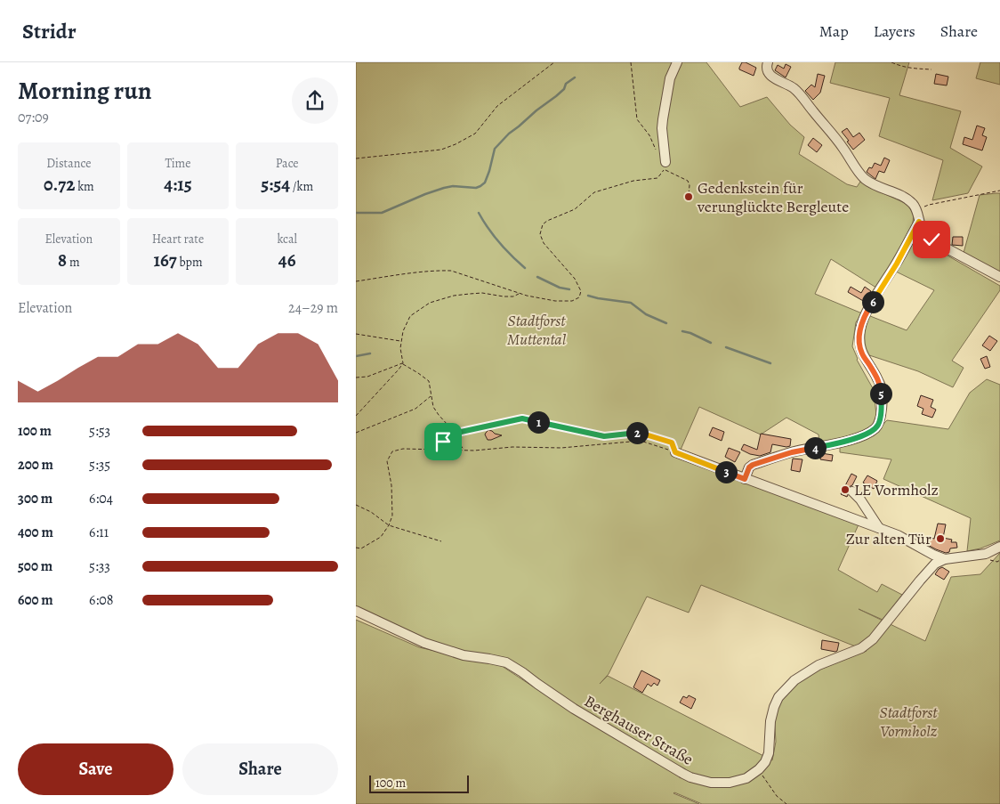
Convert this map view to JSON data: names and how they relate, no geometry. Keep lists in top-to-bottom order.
{
  "streets": {
    "street": ["Berghauser Straße"]
  },
  "parks": ["Stadtforst Muttental", "Stadtforst Vormholz"],
  "places": ["Gedenkstein für verunglückte Bergleute", "LE Vormholz", "Zur alten Tür"],
  "scale_bar": "100 m",
  "page": {
    "header": "Stridr",
    "nav": ["Map", "Layers", "Share"],
    "heading": ["Morning run", "07:09"],
    "stats": [
      ["Distance", "0.72 km"],
      ["Time", "4:15"],
      ["Pace", "5:54 /km"],
      ["Elevation", "8 m"],
      ["Heart rate", "167 bpm"],
      ["kcal", "46"]
    ],
    "chart": ["Elevation", "24–29 m"],
    "pins": [
      "6",
      "5",
      "1",
      "2",
      "4",
      "3"
    ],
    "list": [
      {
        "name": "100 m",
        "note": "5:53"
      },
      {
        "name": "200 m",
        "note": "5:35"
      },
      {
        "name": "300 m",
        "note": "6:04"
      },
      {
        "name": "400 m",
        "note": "6:11"
      },
      {
        "name": "500 m",
        "note": "5:33"
      },
      {
        "name": "600 m",
        "note": "6:08"
      }
    ],
    "buttons": ["Save", "Share"],
    "scale": "100 m"
  }
}
